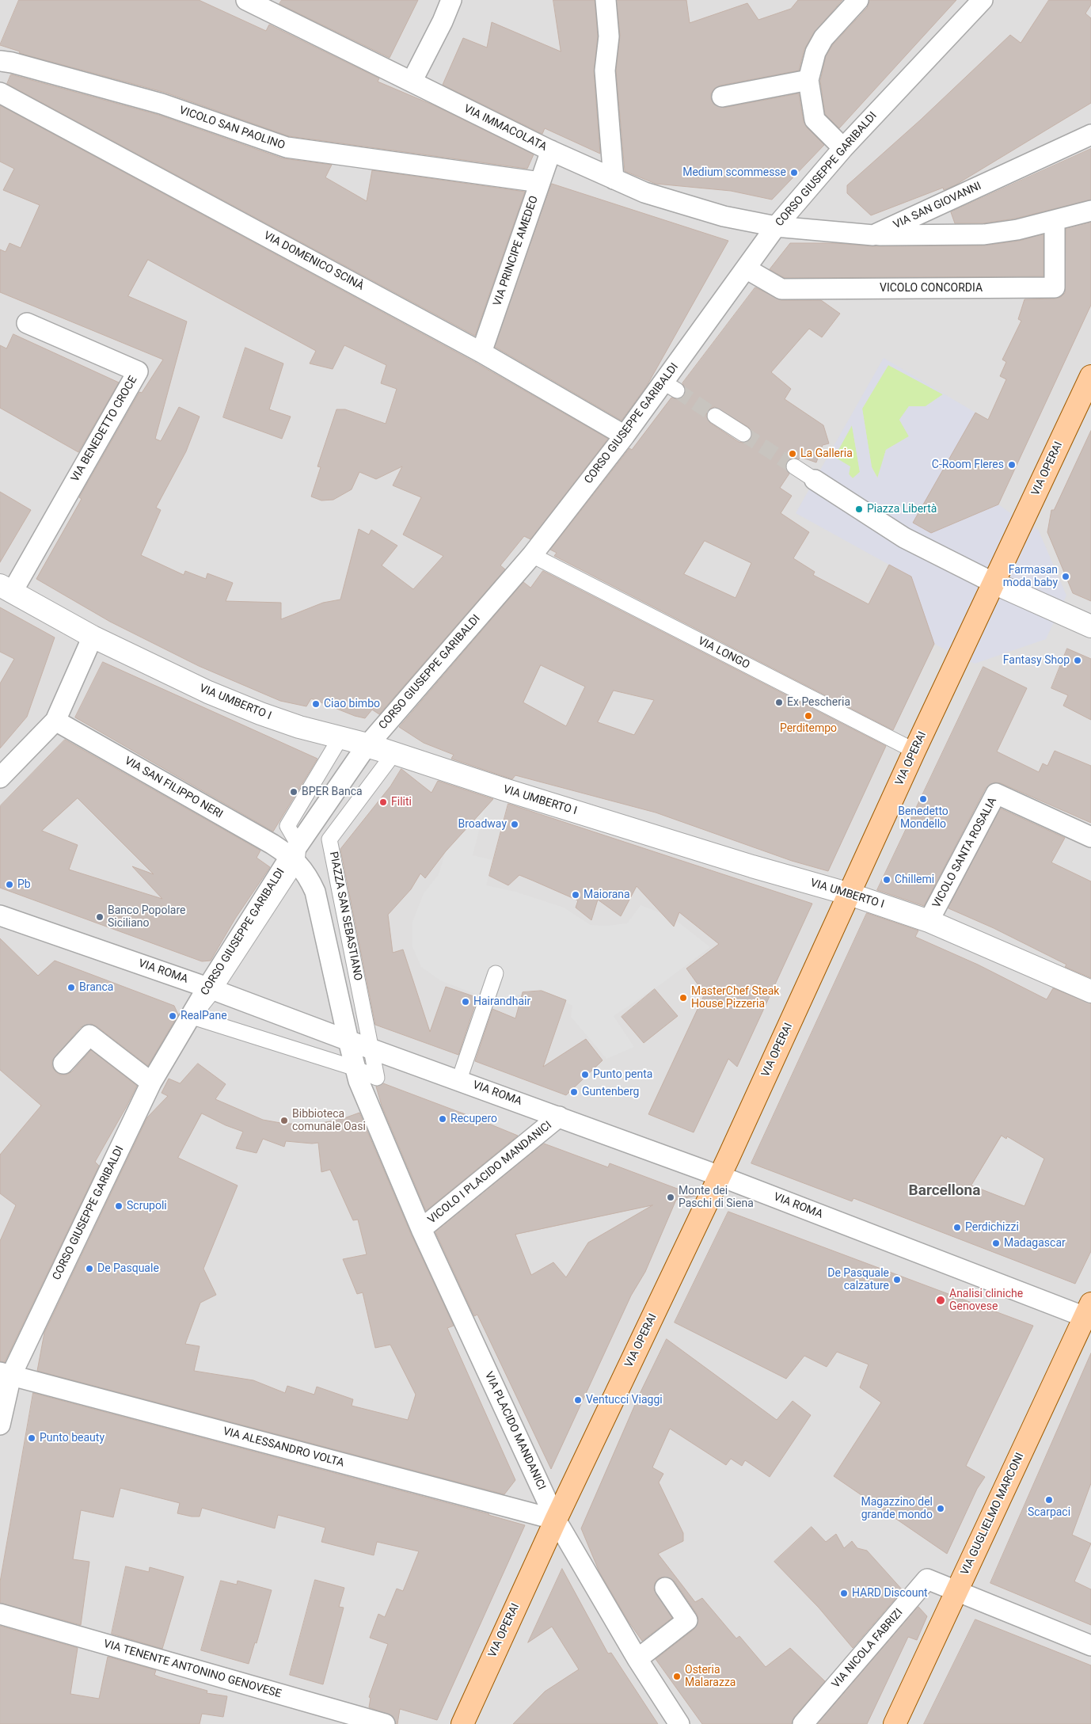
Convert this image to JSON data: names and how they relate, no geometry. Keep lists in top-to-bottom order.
{
  "streets": {
    "main road": ["VIA OPERAI", "VIA GUGLIELMO MARCONI"],
    "street": [
      "VICOLO SAN PAOLINO",
      "VIA IMMACOLATA",
      "CORSO GIUSEPPE GARIBALDI",
      "VIA SAN GIOVANNI",
      "VIA PRINCIPE AMEDEO",
      "VIA DOMENICO SCINÀ",
      "VICOLO CONCORDIA",
      "VIA BENEDETTO CROCE",
      "VIA LONGO",
      "VIA UMBERTO I",
      "VIA SAN FILIPPO NERI",
      "VICOLO SANTA ROSALIA",
      "PIAZZA SAN SEBASTIANO",
      "VIA ROMA",
      "VICOLO I PLACIDO MANDANICI",
      "VIA PLACIDO MANDANICI",
      "VIA ALESSANDRO VOLTA",
      "VIA NICOLA FABRIZI",
      "VIA TENENTE ANTONINO GENOVESE"
    ]
  },
  "crossings": [
    ["VICOLO SAN PAOLINO", "VIA PRINCIPE AMEDEO"],
    ["VIA IMMACOLATA", "CORSO GIUSEPPE GARIBALDI"],
    ["VIA IMMACOLATA", "VIA SAN GIOVANNI"],
    ["VIA IMMACOLATA", "VIA PRINCIPE AMEDEO"],
    ["CORSO GIUSEPPE GARIBALDI", "VIA SAN GIOVANNI"],
    ["CORSO GIUSEPPE GARIBALDI", "VIA DOMENICO SCINÀ"],
    ["CORSO GIUSEPPE GARIBALDI", "VICOLO CONCORDIA"],
    ["CORSO GIUSEPPE GARIBALDI", "VIA LONGO"],
    ["CORSO GIUSEPPE GARIBALDI", "VIA UMBERTO I"],
    ["CORSO GIUSEPPE GARIBALDI", "VIA SAN FILIPPO NERI"],
    ["CORSO GIUSEPPE GARIBALDI", "PIAZZA SAN SEBASTIANO"],
    ["CORSO GIUSEPPE GARIBALDI", "VIA ROMA"],
    ["CORSO GIUSEPPE GARIBALDI", "VIA ALESSANDRO VOLTA"],
    ["VIA PRINCIPE AMEDEO", "VIA DOMENICO SCINÀ"],
    ["VIA BENEDETTO CROCE", "VIA UMBERTO I"],
    ["VIA OPERAI", "VIA LONGO"],
    ["VIA OPERAI", "VIA UMBERTO I"],
    ["VIA OPERAI", "VIA ROMA"],
    ["VIA OPERAI", "VIA PLACIDO MANDANICI"],
    ["VIA OPERAI", "VIA ALESSANDRO VOLTA"],
    ["VIA UMBERTO I", "VICOLO SANTA ROSALIA"],
    ["VIA UMBERTO I", "PIAZZA SAN SEBASTIANO"],
    ["VIA SAN FILIPPO NERI", "PIAZZA SAN SEBASTIANO"],
    ["PIAZZA SAN SEBASTIANO", "VIA ROMA"],
    ["PIAZZA SAN SEBASTIANO", "VIA PLACIDO MANDANICI"],
    ["VIA ROMA", "VICOLO I PLACIDO MANDANICI"],
    ["VIA ROMA", "VIA GUGLIELMO MARCONI"],
    ["VICOLO I PLACIDO MANDANICI", "VIA PLACIDO MANDANICI"],
    ["VIA PLACIDO MANDANICI", "VIA ALESSANDRO VOLTA"],
    ["VIA GUGLIELMO MARCONI", "VIA NICOLA FABRIZI"]
  ],
  "districts": ["Barcellona"],
  "places": [
    "Medium scommesse",
    "La Galleria",
    "C-Room Fleres",
    "Piazza Libertà",
    "Farmasan moda baby",
    "Fantasy Shop",
    "Ex Pescheria",
    "Ciao bimbo",
    "Perditempo",
    "BPER Banca",
    "Benedetto Mondello",
    "Filiti",
    "Broadway",
    "Chillemi",
    "Pb",
    "Maiorana",
    "Banco Popolare Siciliano",
    "Branca",
    "MasterChef Steak House Pizzeria",
    "Hairandhair",
    "RealPane",
    "Punto penta",
    "Guntenberg",
    "Recupero",
    "Bibbioteca comunale Oasi",
    "Monte dei Paschi di Siena",
    "Scrupoli",
    "Perdichizzi",
    "Madagascar",
    "De Pasquale",
    "De Pasquale calzature",
    "Analisi cliniche Genovese",
    "Ventucci Viaggi",
    "Punto beauty",
    "Scarpaci",
    "Magazzino del grande mondo",
    "HARD Discount",
    "Osteria Malarazza"
  ]
}
